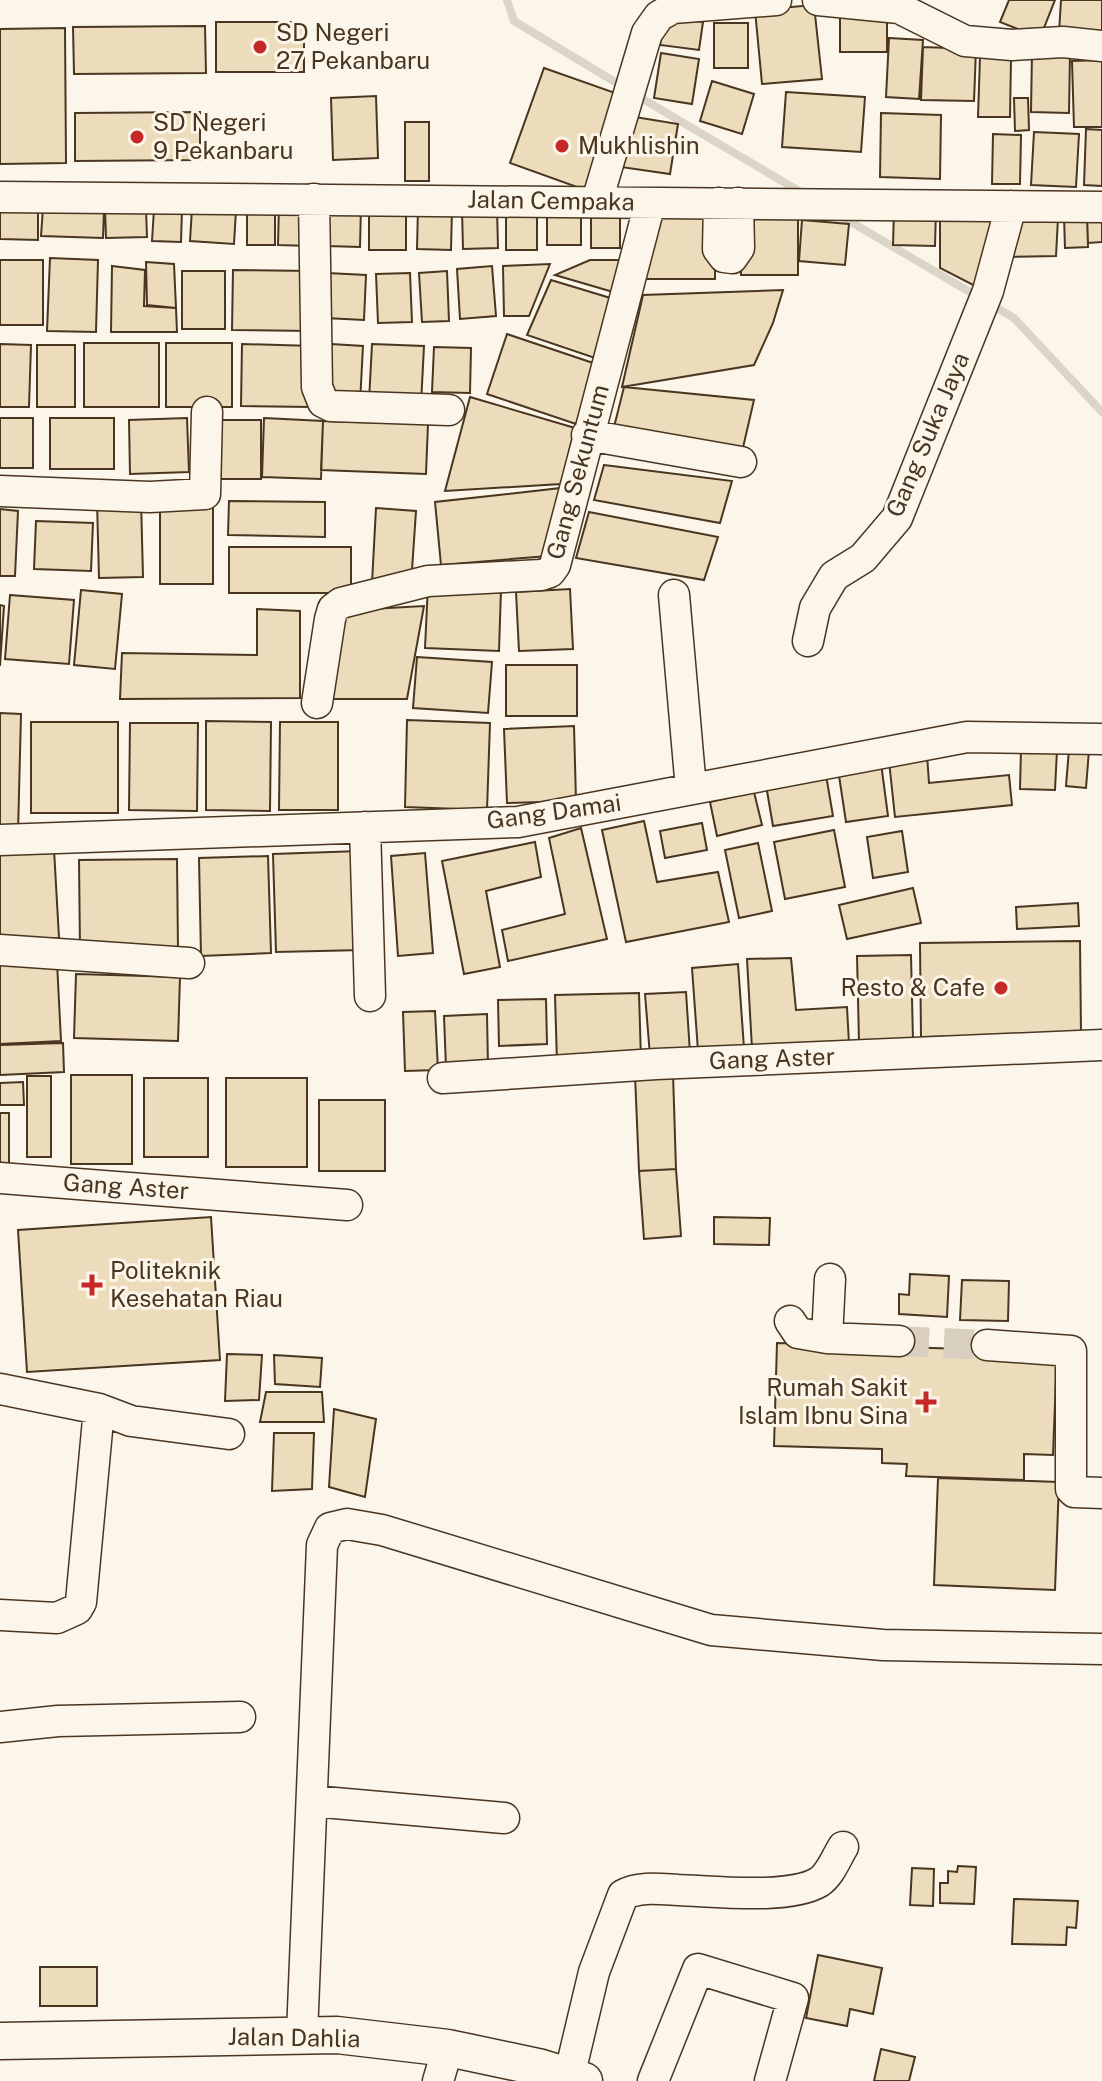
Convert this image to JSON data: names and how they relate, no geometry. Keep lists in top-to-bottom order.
{
  "streets": {
    "main road": ["Jalan Dahlia"],
    "street": [
      "Jalan Cempaka",
      "Gang Suka Jaya",
      "Gang Sekuntum",
      "Gang Damai",
      "Gang Aster"
    ]
  },
  "crossings": [
    ["Jalan Cempaka", "Gang Suka Jaya"],
    ["Jalan Cempaka", "Gang Sekuntum"]
  ],
  "places": {
    "other": [
      "SD Negeri 27 Pekanbaru",
      "SD Negeri 9 Pekanbaru",
      "Mukhlishin",
      "Resto & Cafe"
    ],
    "health": ["Politeknik Kesehatan Riau", "Rumah Sakit Islam Ibnu Sina"]
  }
}
